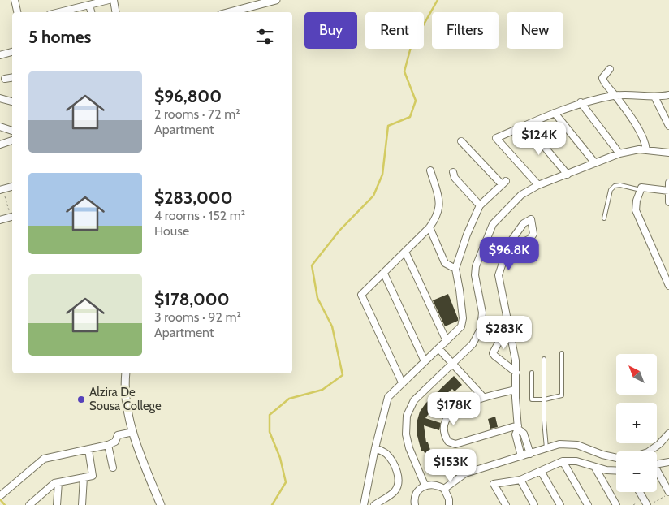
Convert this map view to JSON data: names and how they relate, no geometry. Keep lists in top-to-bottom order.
{
  "places": ["Alzira De Sousa College"],
  "north": "top left",
  "page": {
    "chip": [
      "Buy",
      "Rent",
      "Filters",
      "New"
    ],
    "heading": "5 homes",
    "list": [
      {
        "name": "$96,800",
        "note": "2 rooms · 72 m² · Apartment"
      },
      {
        "name": "$283,000",
        "note": "4 rooms · 152 m² · House"
      },
      {
        "name": "$178,000",
        "note": "3 rooms · 92 m² · Apartment"
      }
    ],
    "price": [
      "$124K",
      "$96.8K",
      "$283K",
      "$178K",
      "$153K"
    ],
    "map_buttons": ["+", "−"]
  }
}
